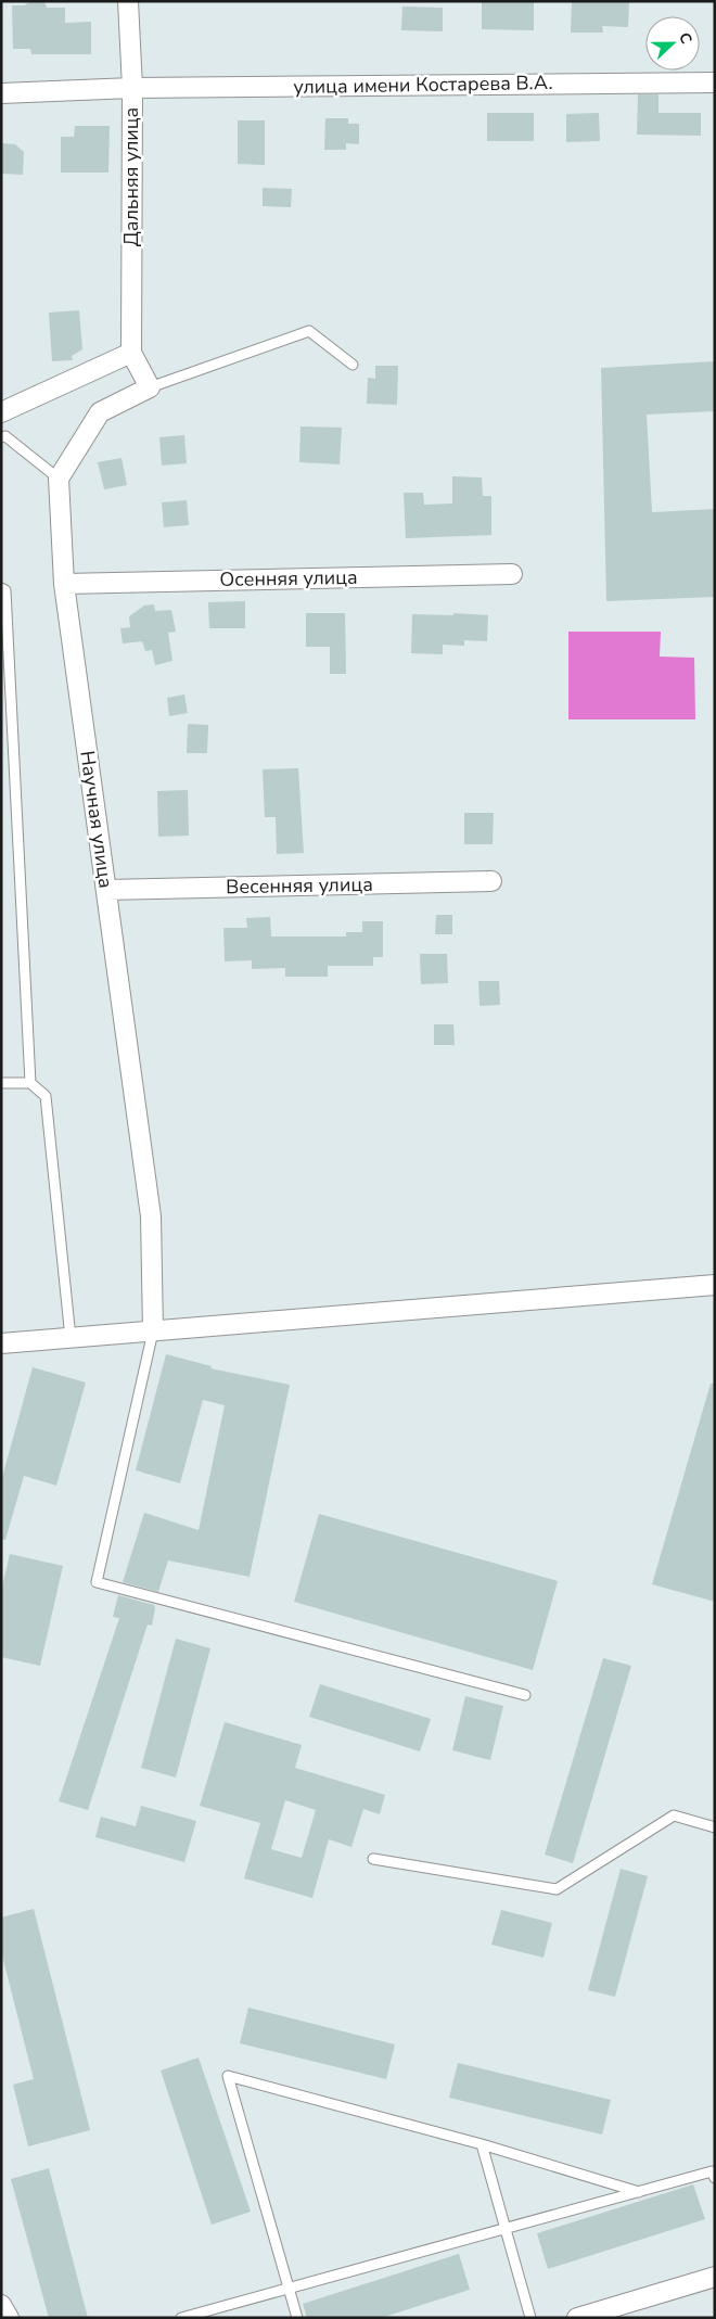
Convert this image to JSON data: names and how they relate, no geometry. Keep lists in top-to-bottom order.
{
  "streets": {
    "street": [
      "улица имени Костарева В.А.",
      "Дальняя улица",
      "Осенняя улица",
      "Научная улица",
      "Весенняя улица"
    ]
  },
  "crossings": [
    ["улица имени Костарева В.А.", "Дальняя улица"],
    ["Осенняя улица", "Научная улица"],
    ["Научная улица", "Весенняя улица"]
  ],
  "north": "right"
}
